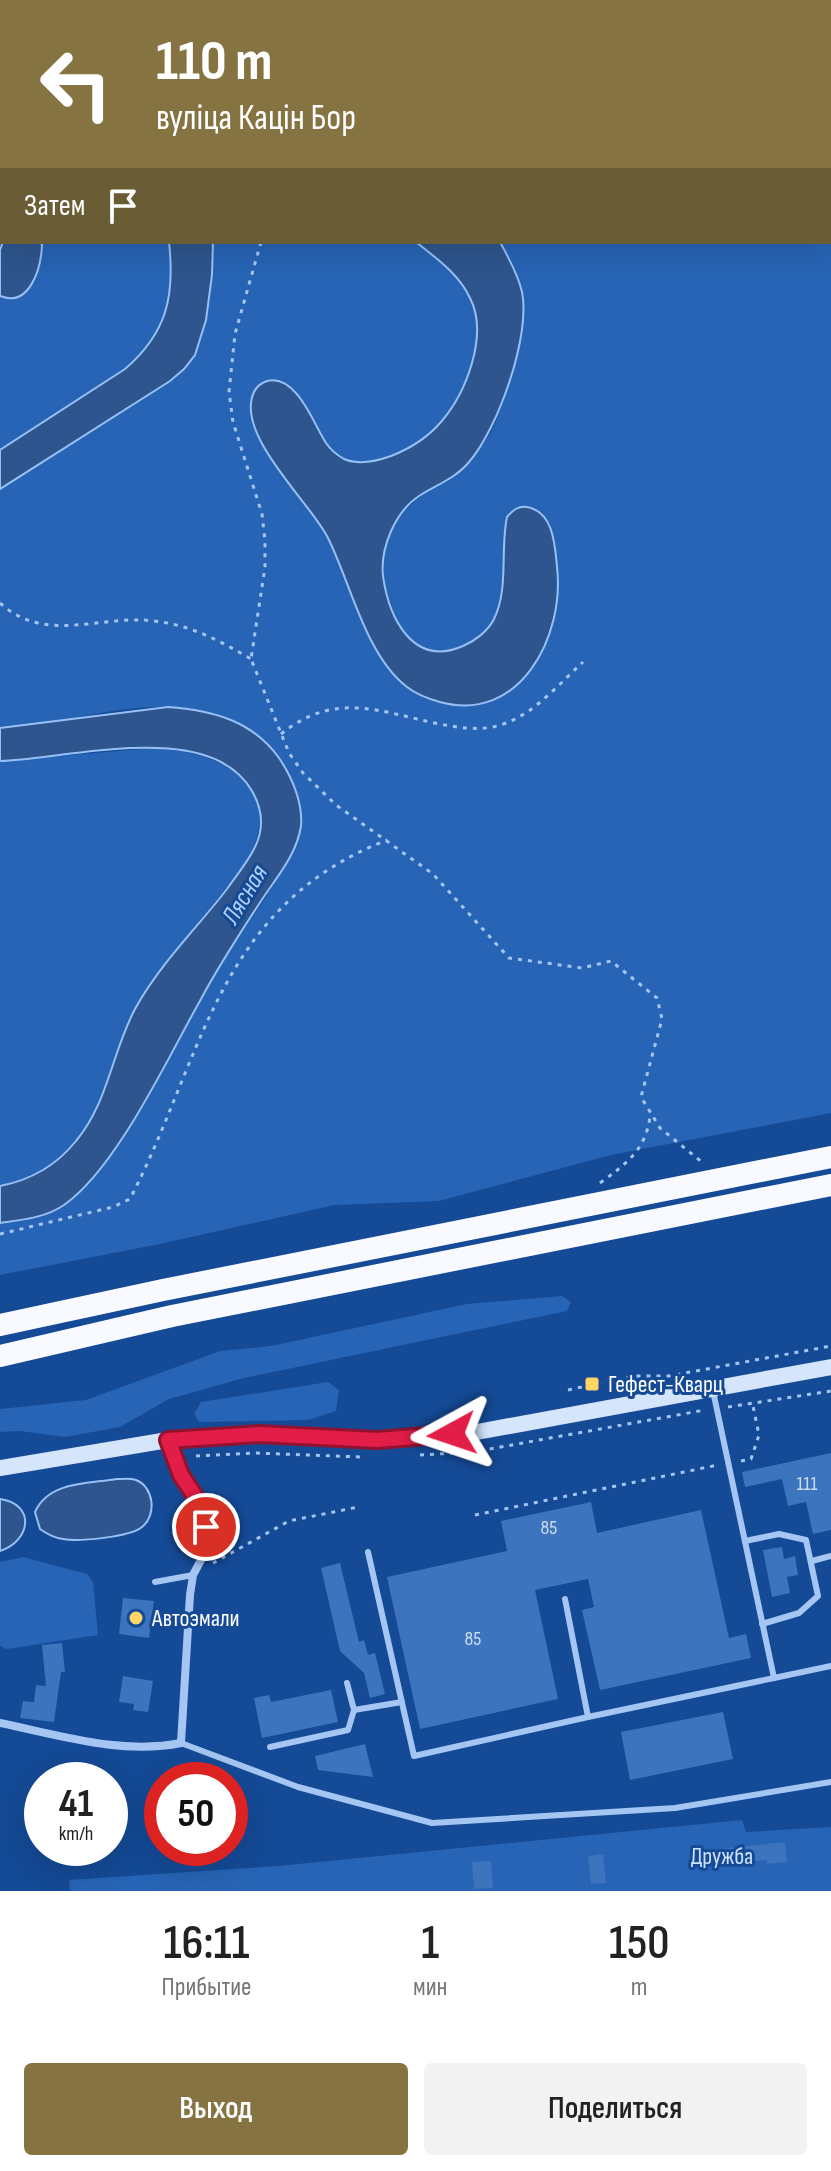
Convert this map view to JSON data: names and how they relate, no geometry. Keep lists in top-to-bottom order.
{
  "water": ["Лясная"],
  "parks": ["Дружба"],
  "places": {
    "transit": ["Гефест-Кварц"],
    "other": ["Автоэмали"]
  },
  "house_numbers": ["111", "85", "85"],
  "page": {
    "turn": ["110 m", "вуліца Кацін Бор"],
    "then": "Затем",
    "speed": "41 km/h",
    "limit": "50",
    "eta": [
      "16:11",
      "Прибытие",
      "1",
      "мин",
      "150",
      "m"
    ],
    "buttons": ["Выход", "Поделиться"]
  }
}
